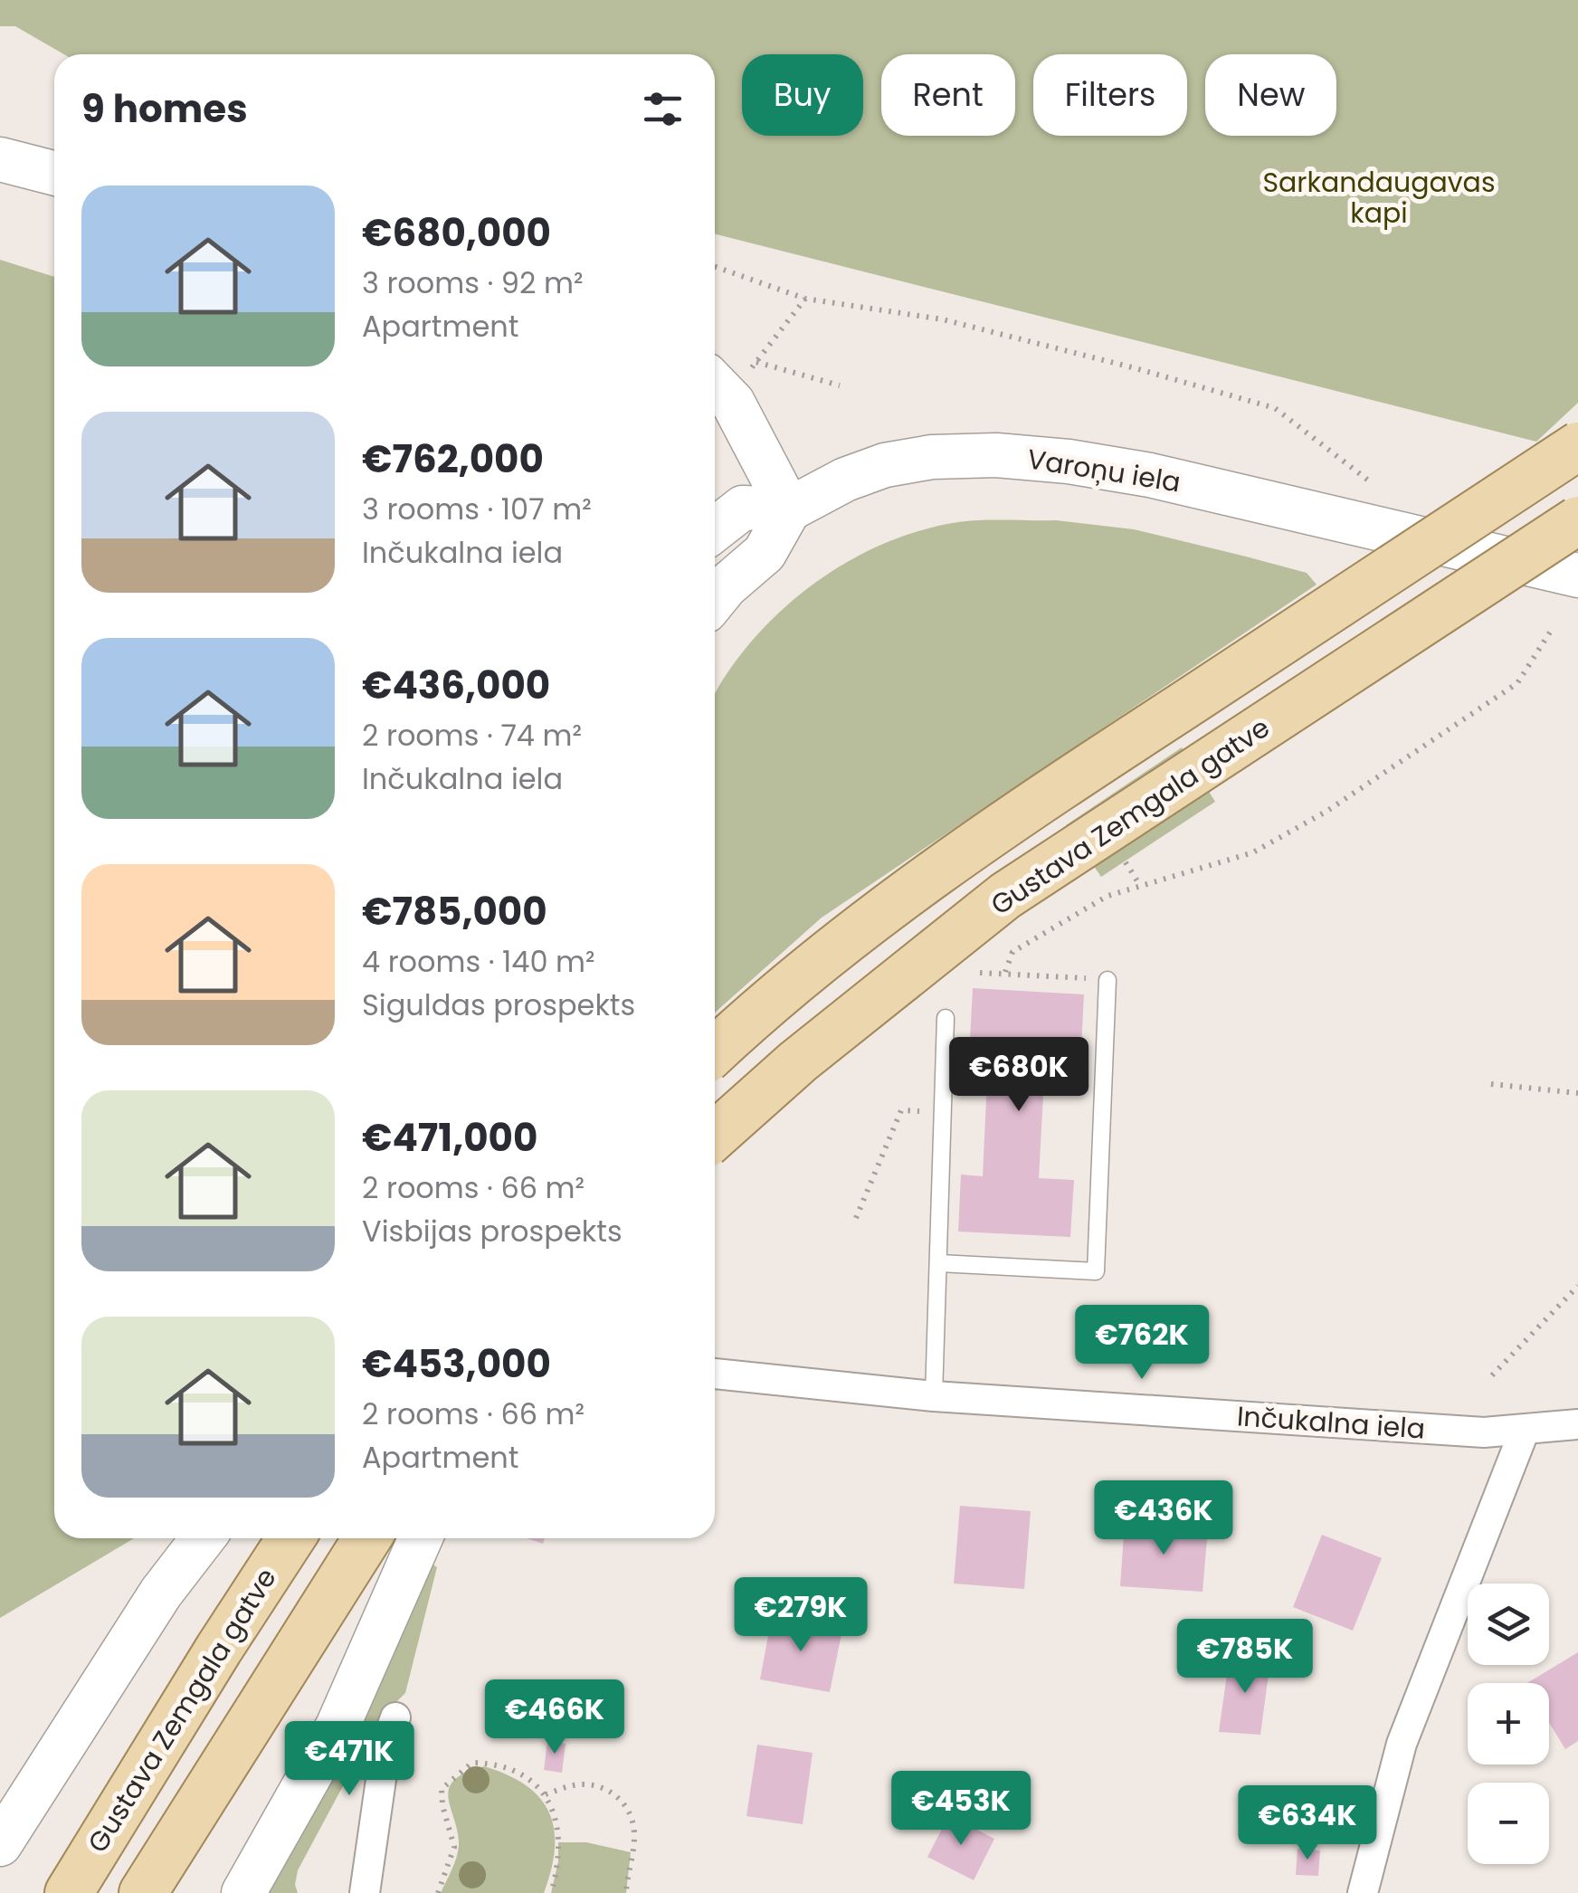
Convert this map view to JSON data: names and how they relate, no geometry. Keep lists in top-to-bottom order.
{
  "streets": {
    "main road": ["Gustava Zemgala gatve"],
    "street": ["Varoņu iela", "Inčukalna iela"]
  },
  "parks": ["Sarkandaugavas kapi"],
  "page": {
    "chip": [
      "Buy",
      "Rent",
      "Filters",
      "New"
    ],
    "heading": "9 homes",
    "list": [
      {
        "name": "€680,000",
        "note": "3 rooms · 92 m² · Apartment"
      },
      {
        "name": "€762,000",
        "note": "3 rooms · 107 m² · Inčukalna iela"
      },
      {
        "name": "€436,000",
        "note": "2 rooms · 74 m² · Inčukalna iela"
      },
      {
        "name": "€785,000",
        "note": "4 rooms · 140 m² · Siguldas prospekts"
      },
      {
        "name": "€471,000",
        "note": "2 rooms · 66 m² · Visbijas prospekts"
      },
      {
        "name": "€453,000",
        "note": "2 rooms · 66 m² · Apartment"
      }
    ],
    "price": [
      "€680K",
      "€762K",
      "€436K",
      "€279K",
      "€785K",
      "€466K",
      "€471K",
      "€453K",
      "€634K"
    ],
    "map_buttons": ["+", "−"]
  }
}
